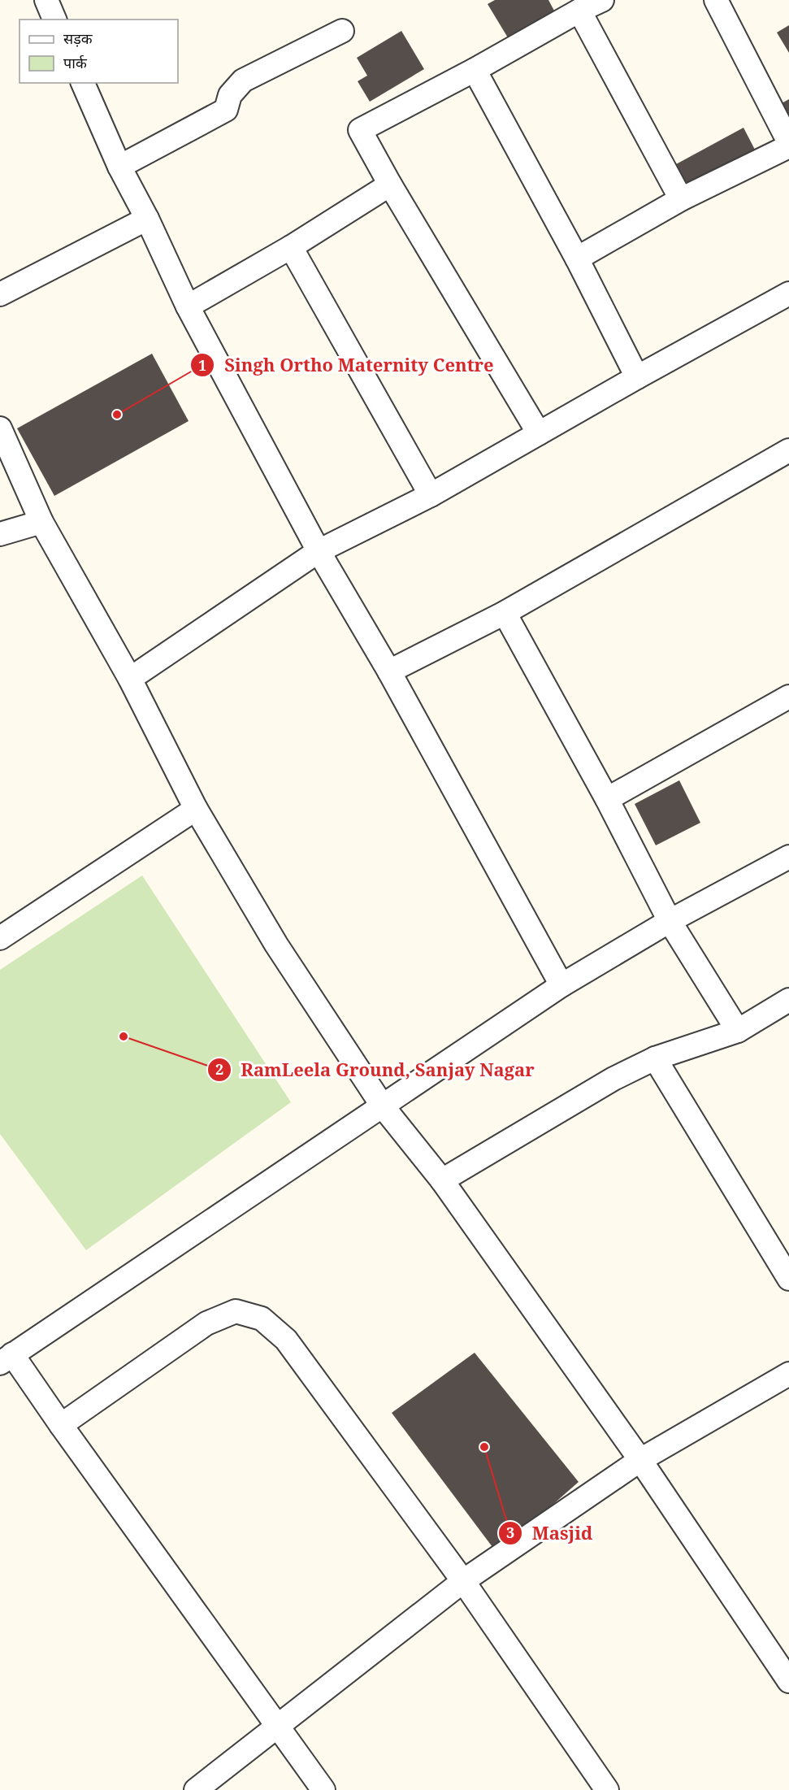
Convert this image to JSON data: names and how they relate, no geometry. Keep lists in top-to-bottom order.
{
  "places": ["Singh Ortho Maternity Centre", "RamLeela Ground, Sanjay Nagar", "Masjid"],
  "legend": ["सड़क", "पार्क"]
}
